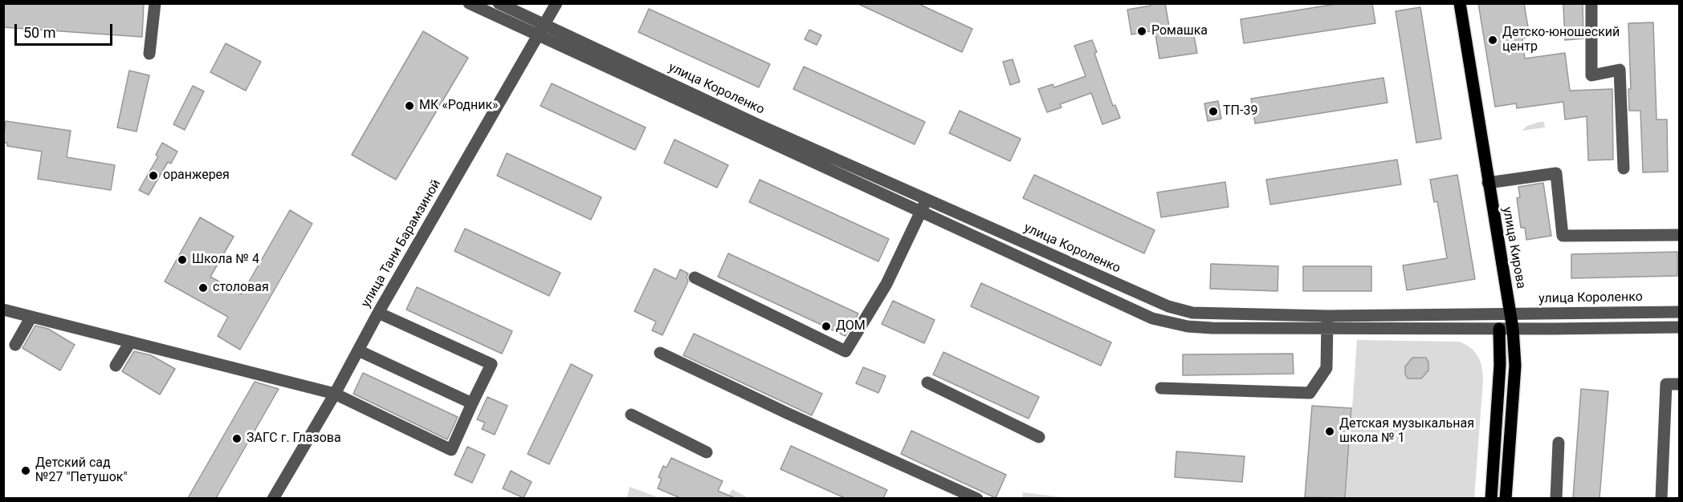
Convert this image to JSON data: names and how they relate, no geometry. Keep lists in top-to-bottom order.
{
  "streets": {
    "main road": ["улица Кирова"],
    "street": ["улица Короленко", "улица Тани Барамзиной"]
  },
  "crossings": [
    ["улица Короленко", "улица Тани Барамзиной"],
    ["улица Короленко", "улица Кирова"]
  ],
  "places": [
    "Ромашка",
    "Детско-юношеский центр",
    "МК «Родник»",
    "ТП-39",
    "оранжерея",
    "Школа № 4",
    "столовая",
    "ДОМ",
    "Детская музыкальная школа № 1",
    "ЗАГС г. Глазова",
    "Детский сад №27 \"Петушок\""
  ],
  "scale_bar": "50 m"
}
